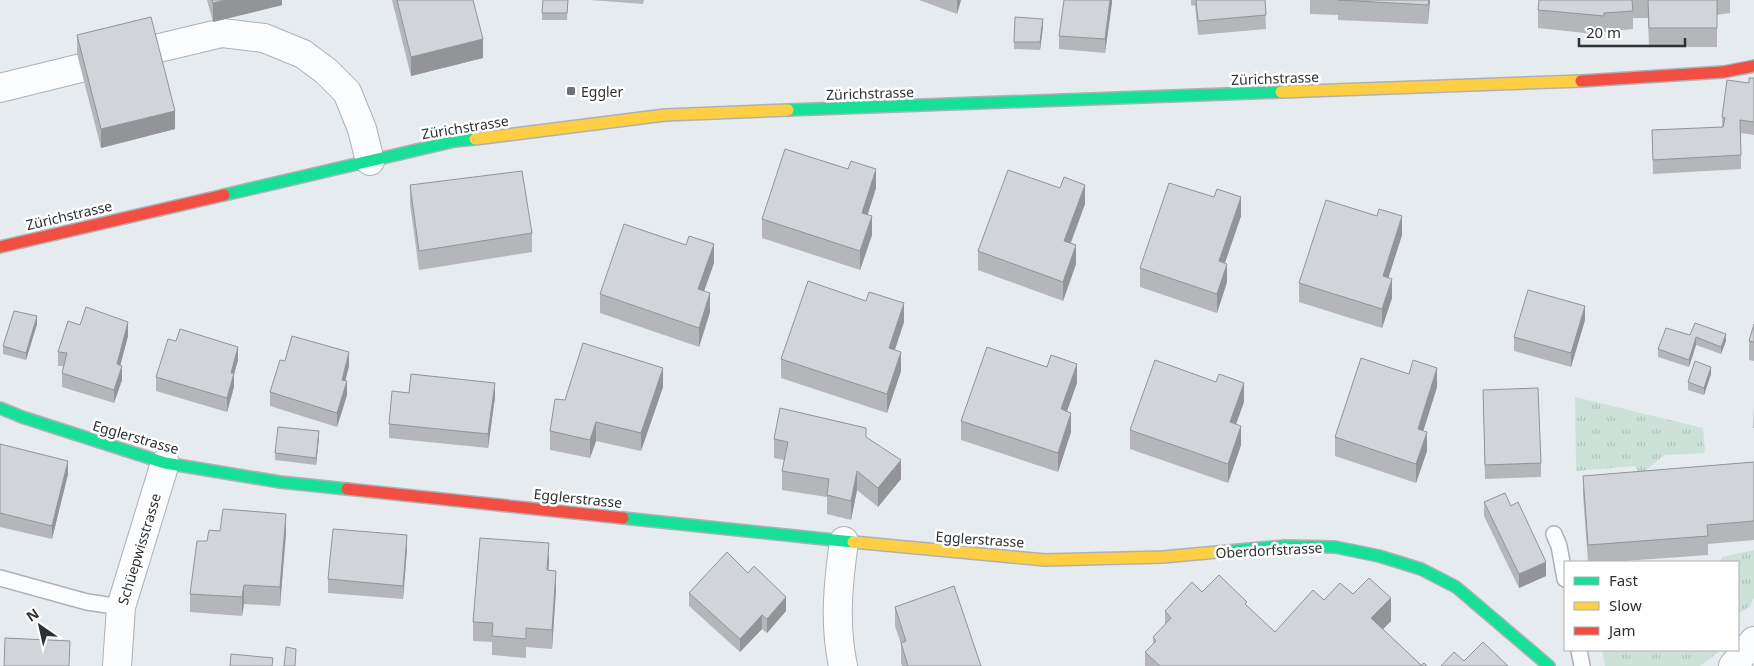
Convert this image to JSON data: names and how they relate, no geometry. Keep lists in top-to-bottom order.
{
  "streets": {
    "main road": ["Zürichstrasse", "Egglerstrasse", "Oberdorfstrasse"],
    "street": ["Schüepwisstrasse"]
  },
  "crossings": [
    ["Egglerstrasse", "Schüepwisstrasse"],
    ["Egglerstrasse", "Oberdorfstrasse"]
  ],
  "places": {
    "transit": ["Eggler"]
  },
  "legend": ["Fast", "Slow", "Jam"],
  "scale_bar": "20 m",
  "north": "top left"
}
